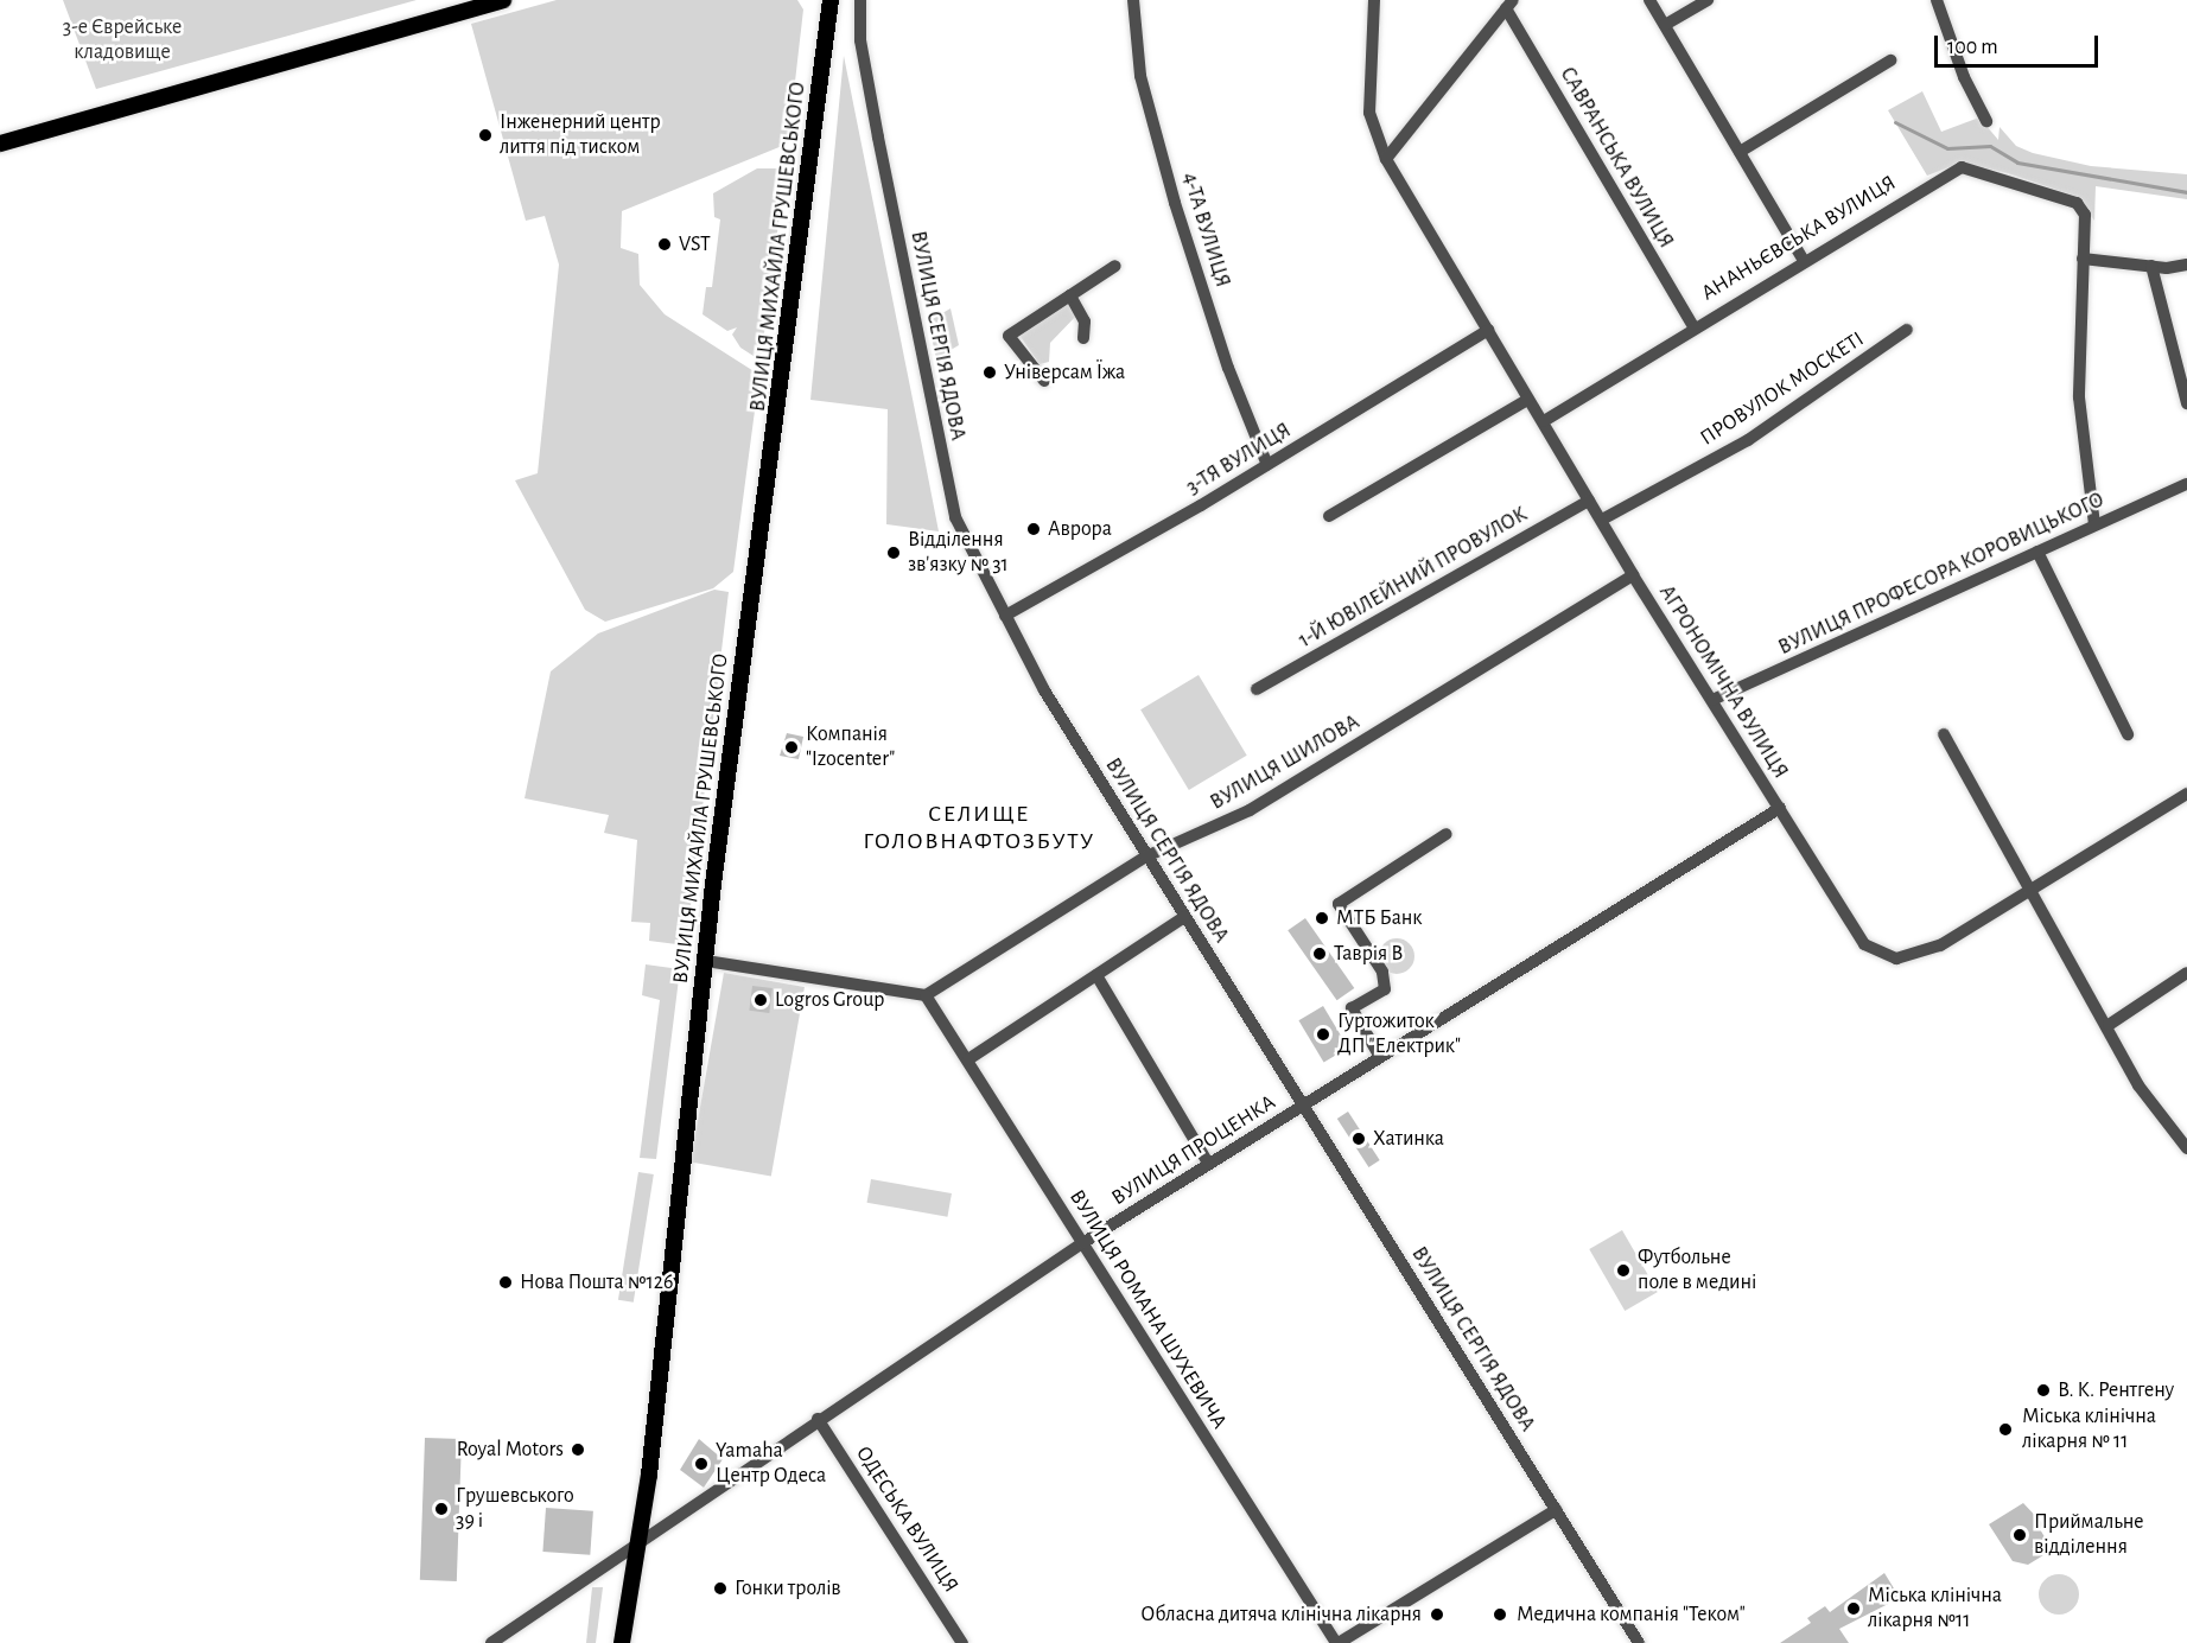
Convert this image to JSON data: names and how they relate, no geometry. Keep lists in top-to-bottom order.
{
  "streets": {
    "main road": ["ВУЛИЦЯ МИХАЙЛА ГРУШЕВСЬКОГО"],
    "street": [
      "САВРАНСЬКА ВУЛИЦЯ",
      "4-ТА ВУЛИЦЯ",
      "АНАНЬЄВСЬКА ВУЛИЦЯ",
      "ВУЛИЦЯ СЕРГІЯ ЯДОВА",
      "ПРОВУЛОК МОСКЕТІ",
      "3-ТЯ ВУЛИЦЯ",
      "ВУЛИЦЯ ПРОФЕСОРА КОРОВИЦЬКОГО",
      "1-Й ЮВІЛЕЙНИЙ ПРОВУЛОК",
      "АГРОНОМІЧНА ВУЛИЦЯ",
      "ВУЛИЦЯ ШИЛОВА",
      "ВУЛИЦЯ ПРОЦЕНКА",
      "ВУЛИЦЯ РОМАНА ШУХЕВИЧА",
      "ОДЕСЬКА ВУЛИЦЯ"
    ]
  },
  "crossings": [
    ["САВРАНСЬКА ВУЛИЦЯ", "АНАНЬЄВСЬКА ВУЛИЦЯ"],
    ["САВРАНСЬКА ВУЛИЦЯ", "АГРОНОМІЧНА ВУЛИЦЯ"],
    ["4-ТА ВУЛИЦЯ", "3-ТЯ ВУЛИЦЯ"],
    ["АНАНЬЄВСЬКА ВУЛИЦЯ", "АГРОНОМІЧНА ВУЛИЦЯ"],
    ["ВУЛИЦЯ МИХАЙЛА ГРУШЕВСЬКОГО", "ВУЛИЦЯ ПРОЦЕНКА"],
    ["ВУЛИЦЯ СЕРГІЯ ЯДОВА", "3-ТЯ ВУЛИЦЯ"],
    ["ВУЛИЦЯ СЕРГІЯ ЯДОВА", "ВУЛИЦЯ ШИЛОВА"],
    ["ВУЛИЦЯ СЕРГІЯ ЯДОВА", "ВУЛИЦЯ ПРОЦЕНКА"],
    ["ПРОВУЛОК МОСКЕТІ", "АГРОНОМІЧНА ВУЛИЦЯ"],
    ["3-ТЯ ВУЛИЦЯ", "АГРОНОМІЧНА ВУЛИЦЯ"],
    ["ВУЛИЦЯ ПРОФЕСОРА КОРОВИЦЬКОГО", "АГРОНОМІЧНА ВУЛИЦЯ"],
    ["1-Й ЮВІЛЕЙНИЙ ПРОВУЛОК", "АГРОНОМІЧНА ВУЛИЦЯ"],
    ["АГРОНОМІЧНА ВУЛИЦЯ", "ВУЛИЦЯ ШИЛОВА"],
    ["АГРОНОМІЧНА ВУЛИЦЯ", "ВУЛИЦЯ ПРОЦЕНКА"],
    ["ВУЛИЦЯ ШИЛОВА", "ВУЛИЦЯ РОМАНА ШУХЕВИЧА"],
    ["ВУЛИЦЯ ПРОЦЕНКА", "ВУЛИЦЯ РОМАНА ШУХЕВИЧА"],
    ["ВУЛИЦЯ ПРОЦЕНКА", "ОДЕСЬКА ВУЛИЦЯ"]
  ],
  "districts": ["СЕЛИЩЕ ГОЛОВНАФТОЗБУТУ"],
  "parks": ["3-е Єврейське кладовище"],
  "places": [
    "Інженерний центр лиття під тиском",
    "VST",
    "Універсам Їжа",
    "Аврора",
    "Відділення зв'язку № 31",
    "Компанія \"Izocenter\"",
    "МТБ Банк",
    "Таврія В",
    "Logros Group",
    "Гуртожиток ДП \"Електрик\"",
    "Хатинка",
    "Футбольне поле в медині",
    "Нова Пошта №126",
    "В. К. Рентгену",
    "Міська клінічна лікарня № 11",
    "Royal Motors",
    "Yamaha Центр Одеса",
    "Грушевського 39 і",
    "Приймальне відділення",
    "Гонки тролів",
    "Міська клінічна лікарня №11",
    "Обласна дитяча клінічна лікарня",
    "Медична компанія \"Теком\""
  ],
  "scale_bar": "100 m"
}
